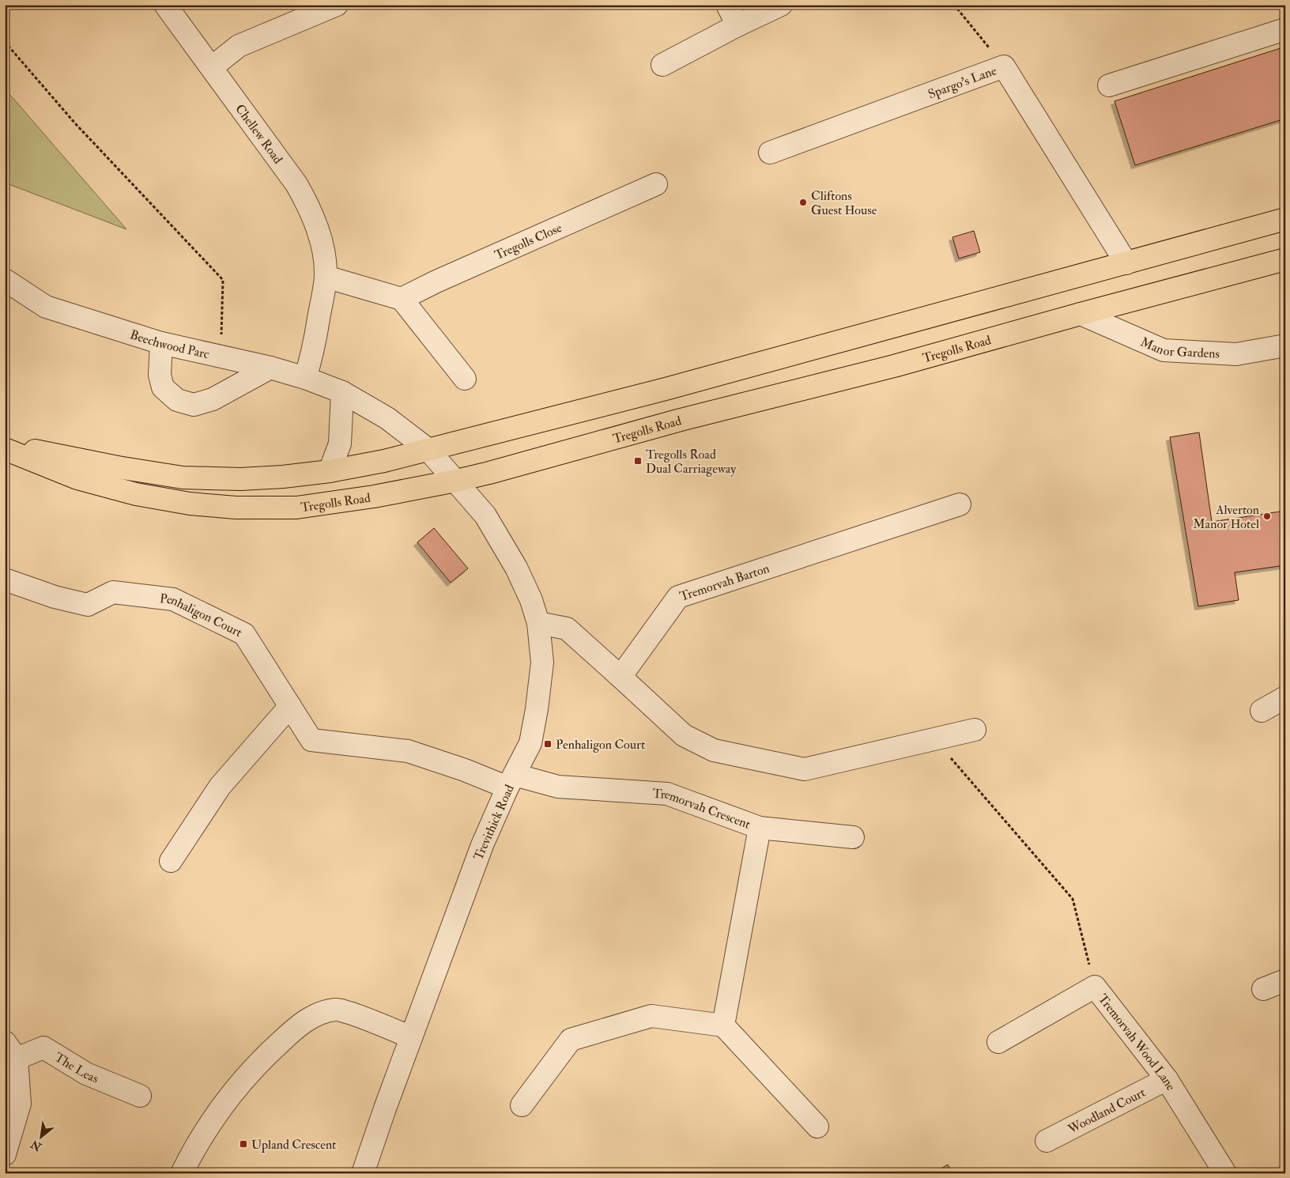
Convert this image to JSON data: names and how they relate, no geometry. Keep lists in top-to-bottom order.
{
  "streets": {
    "highway": ["Tregolls Road"],
    "street": [
      "Spargo's Lane",
      "Chellew Road",
      "Tregolls Close",
      "Beechwood Parc",
      "Manor Gardens",
      "Tremorvah Barton",
      "Penhaligon Court",
      "Tremorvah Crescent",
      "Trevithick Road",
      "Tremorvah Wood Lane",
      "The Leas",
      "Woodland Court"
    ]
  },
  "crossings": [
    ["Chellew Road", "Beechwood Parc"],
    ["Beechwood Parc", "Tregolls Road"],
    ["Beechwood Parc", "Trevithick Road"],
    ["Manor Gardens", "Tregolls Road"],
    ["Tregolls Road", "Trevithick Road"],
    ["Penhaligon Court", "Tremorvah Crescent"],
    ["Penhaligon Court", "Trevithick Road"],
    ["Tremorvah Crescent", "Trevithick Road"],
    ["Tremorvah Wood Lane", "Woodland Court"]
  ],
  "places": {
    "other": ["Cliftons Guest House", "Alverton Manor Hotel"],
    "transit": ["Tregolls Road Dual Carriageway", "Penhaligon Court", "Upland Crescent"]
  },
  "north": "bottom left"
}
